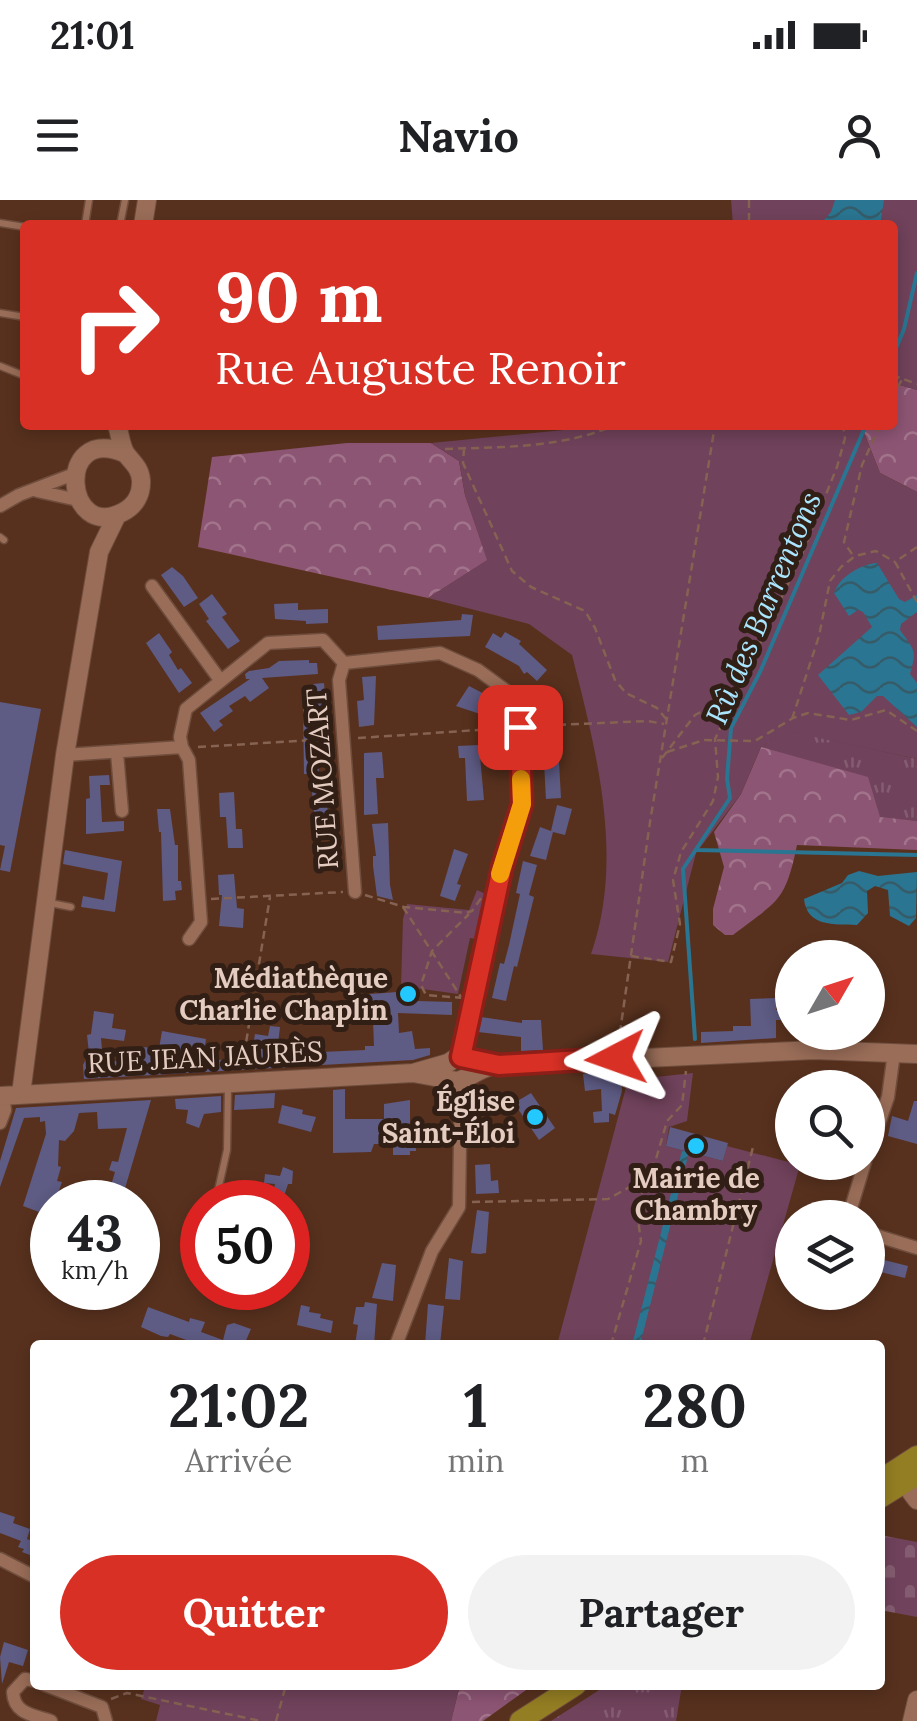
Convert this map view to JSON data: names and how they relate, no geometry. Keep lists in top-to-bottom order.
{
  "streets": {
    "main road": ["RUE JEAN JAURÈS"],
    "street": ["RUE MOZART"]
  },
  "water": ["Rû des Barrentons"],
  "places": ["Médiathèque Charlie Chaplin", "Église Saint-Éloi", "Mairie de Chambry"],
  "north": "top right",
  "page": {
    "status": "21:01",
    "header": "Navio",
    "turn": ["90 m", "Rue Auguste Renoir"],
    "speed": "43 km/h",
    "limit": "50",
    "eta": [
      "21:02",
      "Arrivée",
      "1",
      "min",
      "280",
      "m"
    ],
    "buttons": ["Quitter", "Partager"]
  }
}
